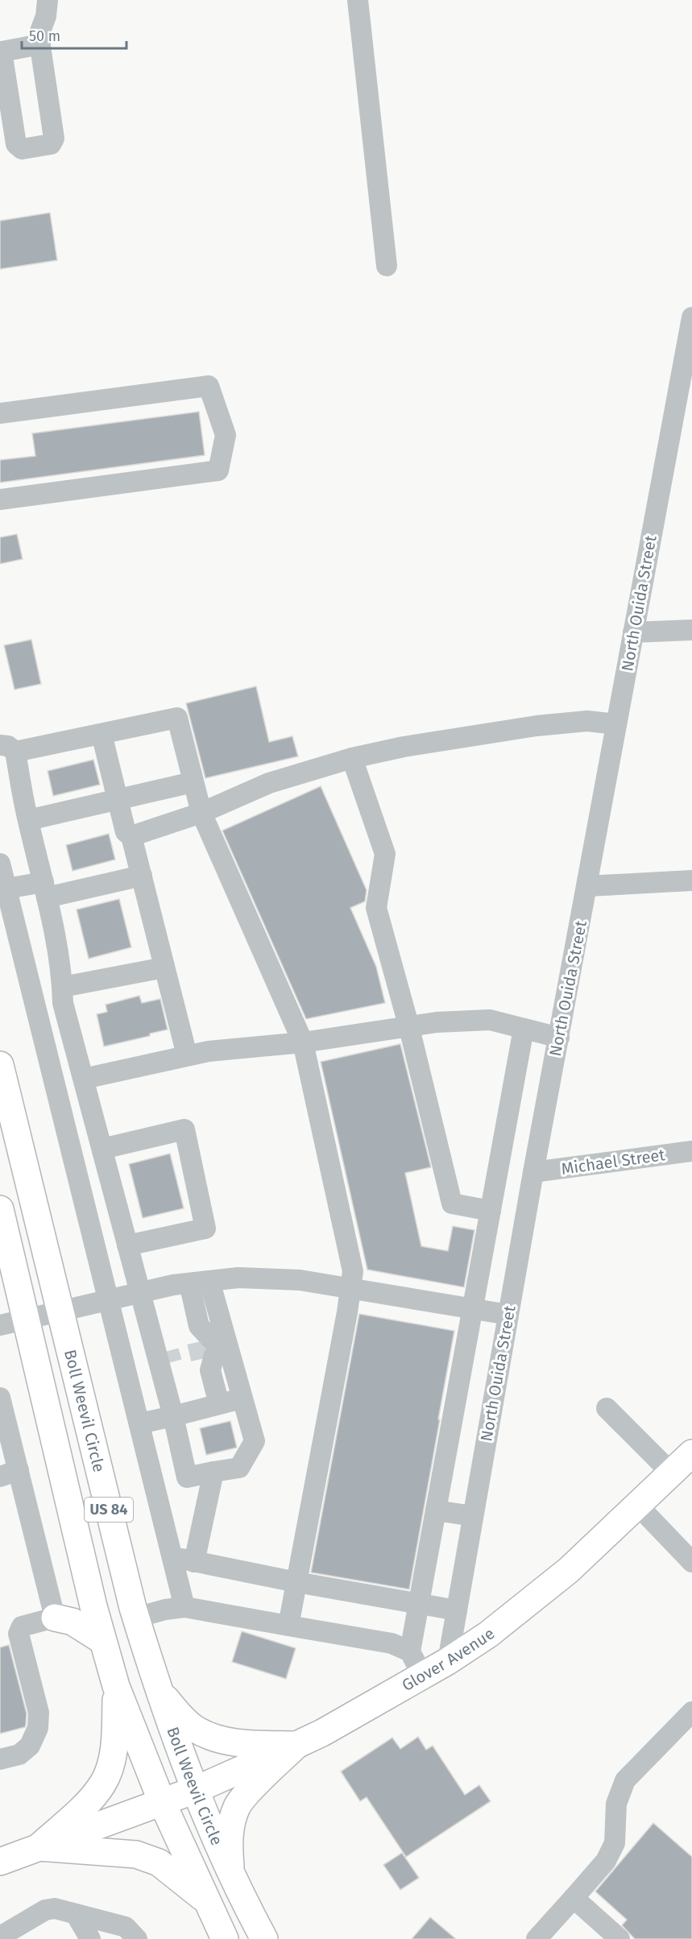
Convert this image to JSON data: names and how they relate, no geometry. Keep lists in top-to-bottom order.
{
  "streets": {
    "main road": ["Boll Weevil Circle", "US 84", "Glover Avenue"],
    "street": ["North Ouida Street", "Michael Street"]
  },
  "crossings": [
    ["North Ouida Street", "Michael Street"],
    ["North Ouida Street", "Glover Avenue"],
    ["Boll Weevil Circle", "Glover Avenue"]
  ],
  "scale_bar": "50 m"
}
